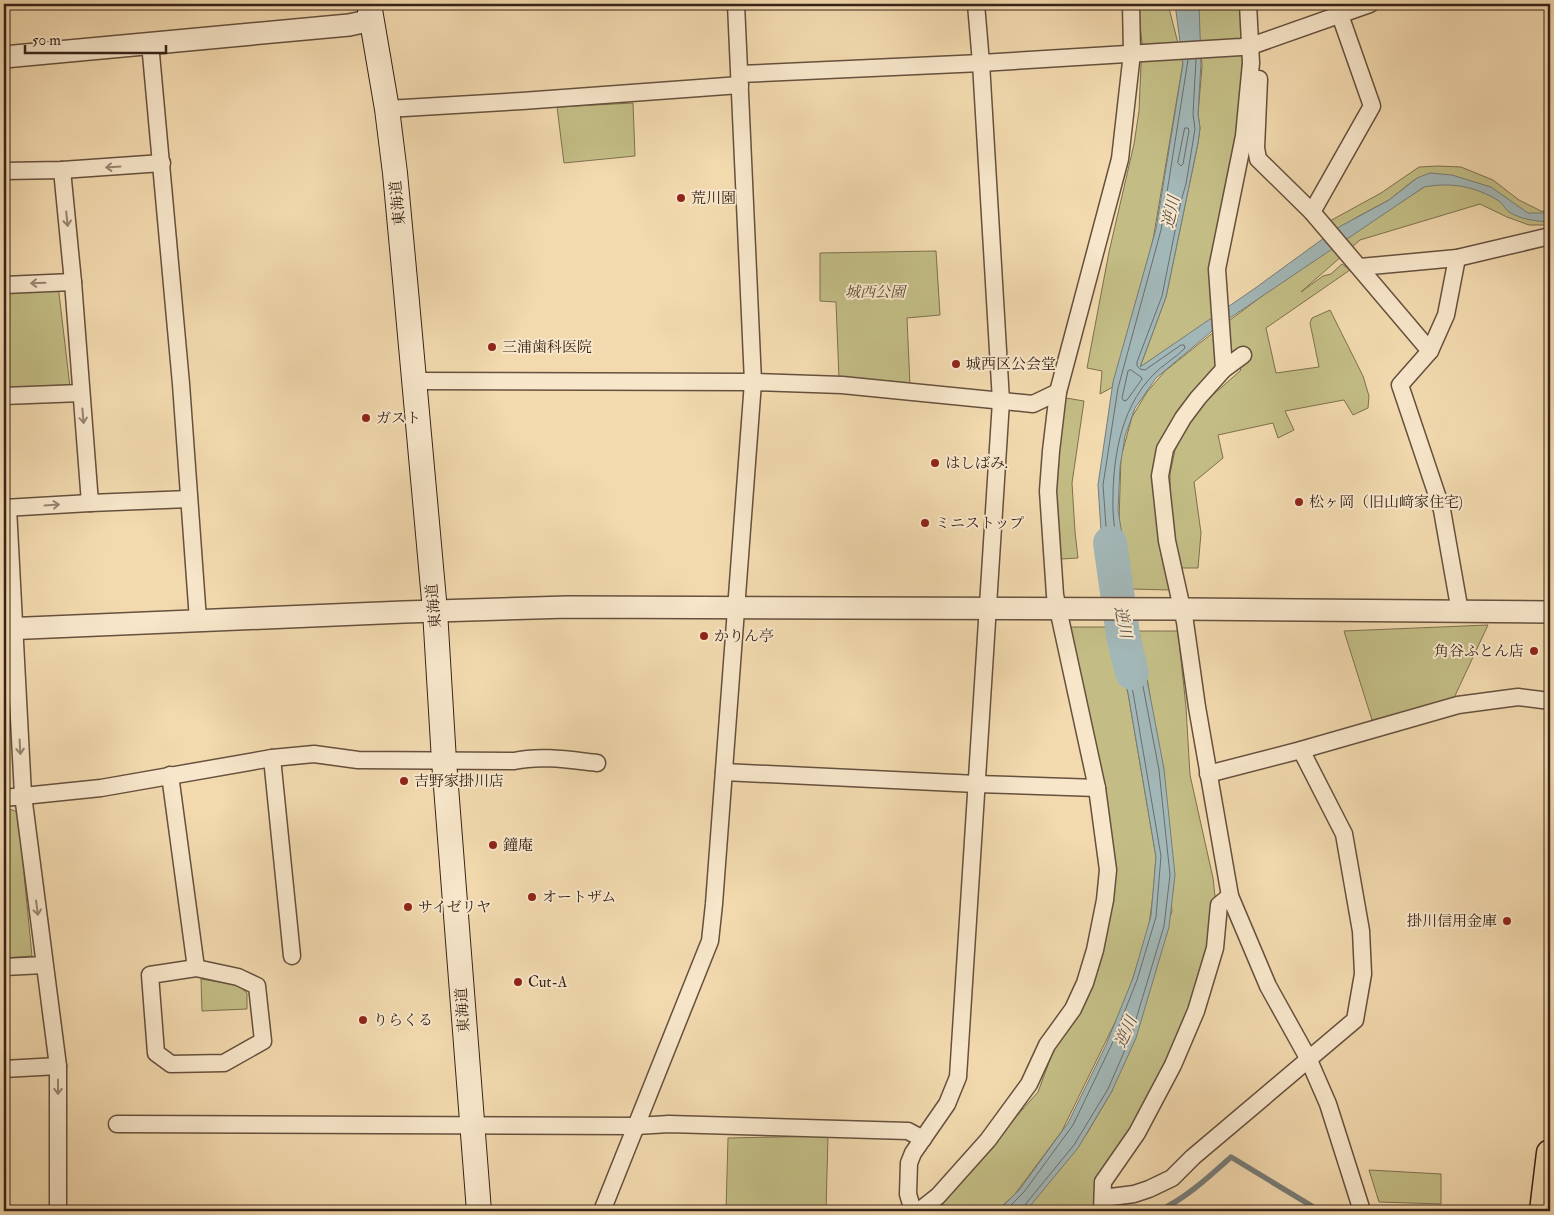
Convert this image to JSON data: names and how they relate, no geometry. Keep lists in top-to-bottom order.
{
  "streets": {
    "main road": ["東海道"]
  },
  "water": ["逆川"],
  "parks": ["城西公園"],
  "places": [
    "荒川園",
    "三浦歯科医院",
    "城西区公会堂",
    "ガスト",
    "はしばみ.",
    "松ヶ岡（旧山﨑家住宅)",
    "ミニストップ",
    "かりん亭",
    "角谷ふとん店",
    "吉野家掛川店",
    "鐘庵",
    "オートザム",
    "サイゼリヤ",
    "掛川信用金庫",
    "Cut-A",
    "りらくる"
  ],
  "scale_bar": "50 m"
}
